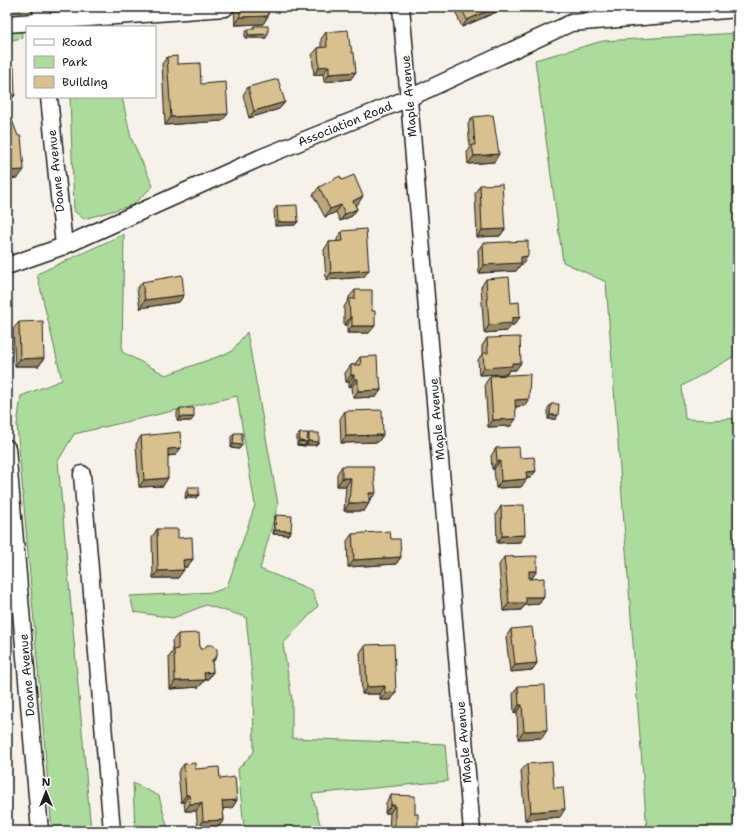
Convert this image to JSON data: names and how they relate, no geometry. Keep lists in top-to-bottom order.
{
  "streets": {
    "street": ["Maple Avenue", "Association Road", "Doane Avenue"]
  },
  "crossings": [
    ["Maple Avenue", "Association Road"],
    ["Association Road", "Doane Avenue"]
  ],
  "legend": ["Road", "Park", "Building"],
  "north": "top"
}
